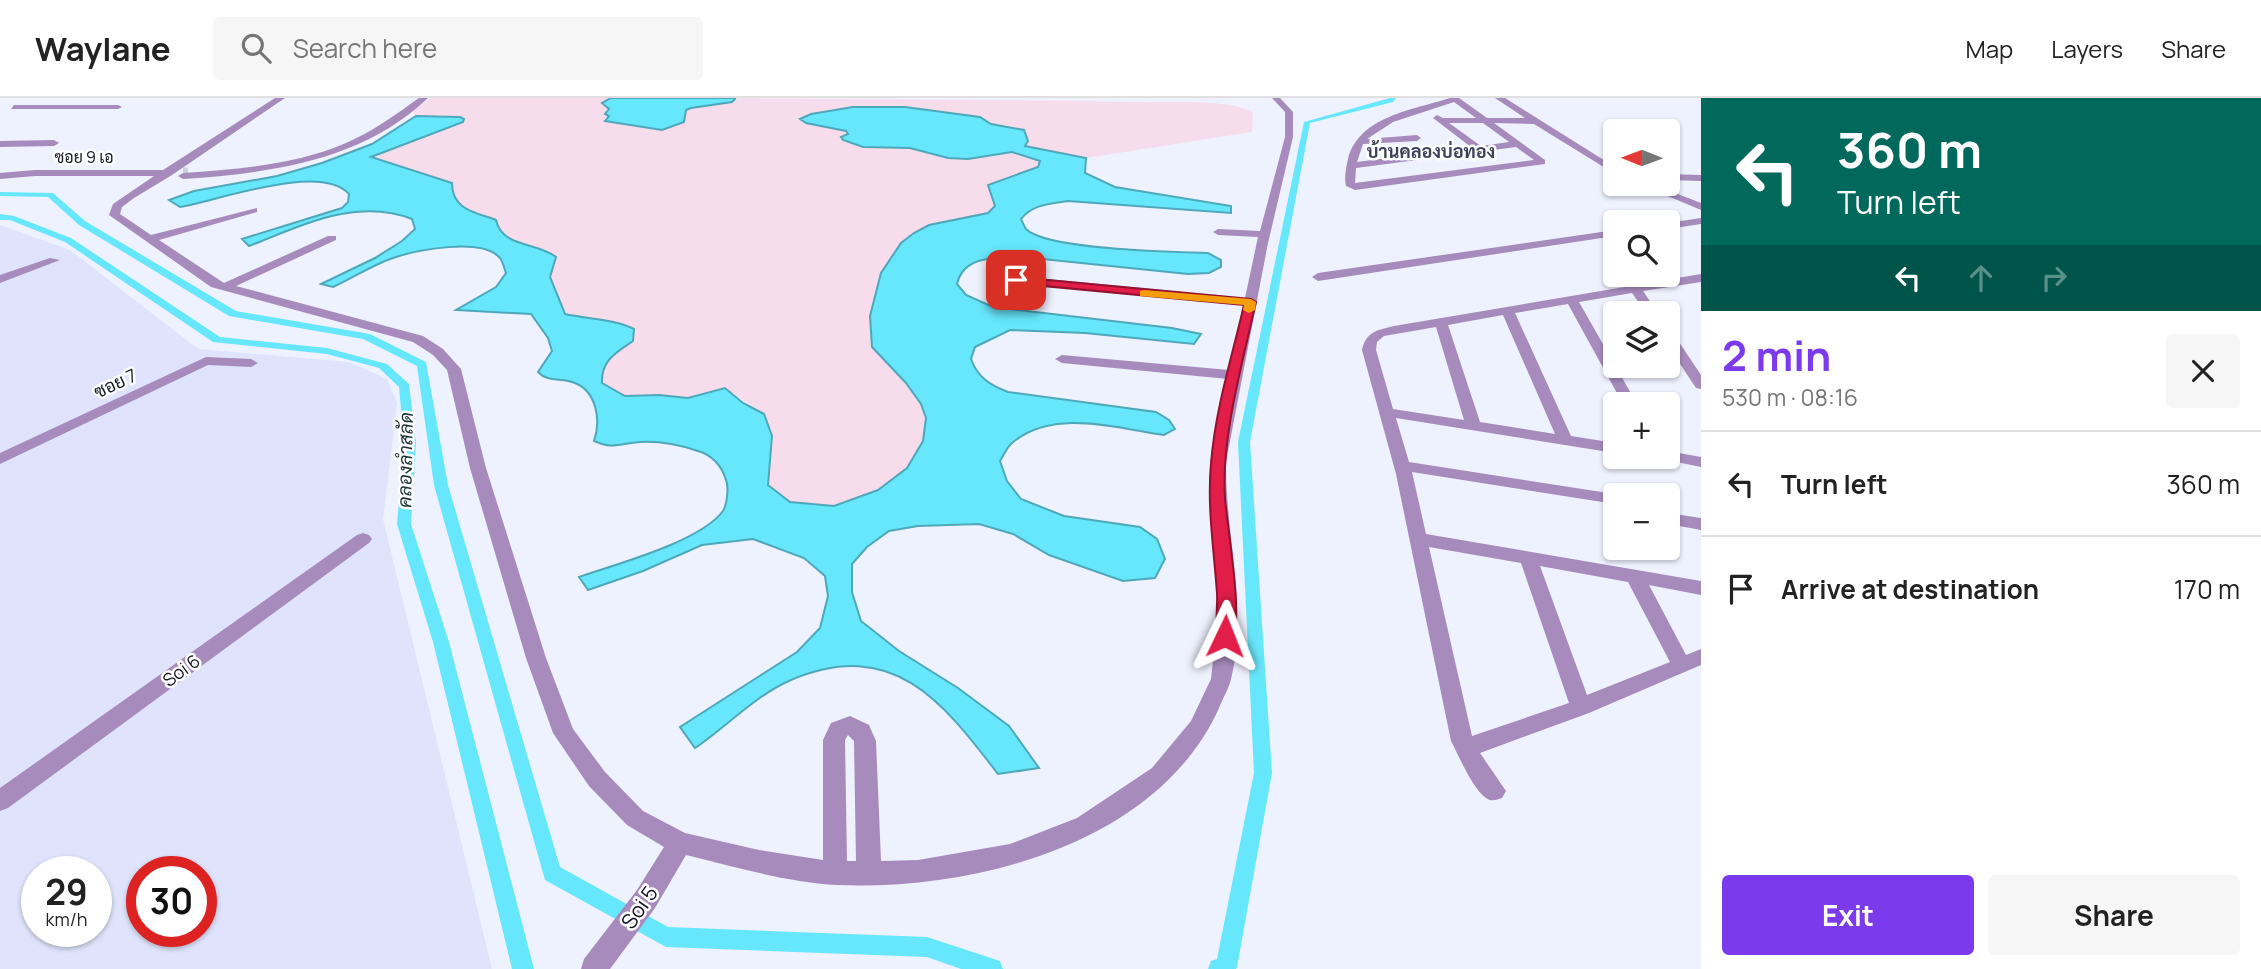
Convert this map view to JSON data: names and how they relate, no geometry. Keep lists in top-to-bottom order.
{
  "streets": {
    "street": [
      "ซอย 9 เอ",
      "ซอย 7",
      "Soi 6",
      "Soi 5"
    ]
  },
  "districts": ["บ้านคลองบ่อทอง"],
  "water": ["คลองลำสลัด"],
  "north": "left",
  "page": {
    "header": "Waylane",
    "search": "Search here",
    "nav": ["Map", "Layers", "Share"],
    "turn": ["360 m", "Turn left"],
    "map_buttons": ["+", "−"],
    "heading": ["2 min", "530 m · 08:16"],
    "list": [
      {
        "name": "Turn left",
        "value": "360 m"
      },
      {
        "name": "Arrive at destination",
        "value": "170 m"
      }
    ],
    "speed": "29 km/h",
    "limit": "30",
    "buttons": ["Exit", "Share"]
  }
}
